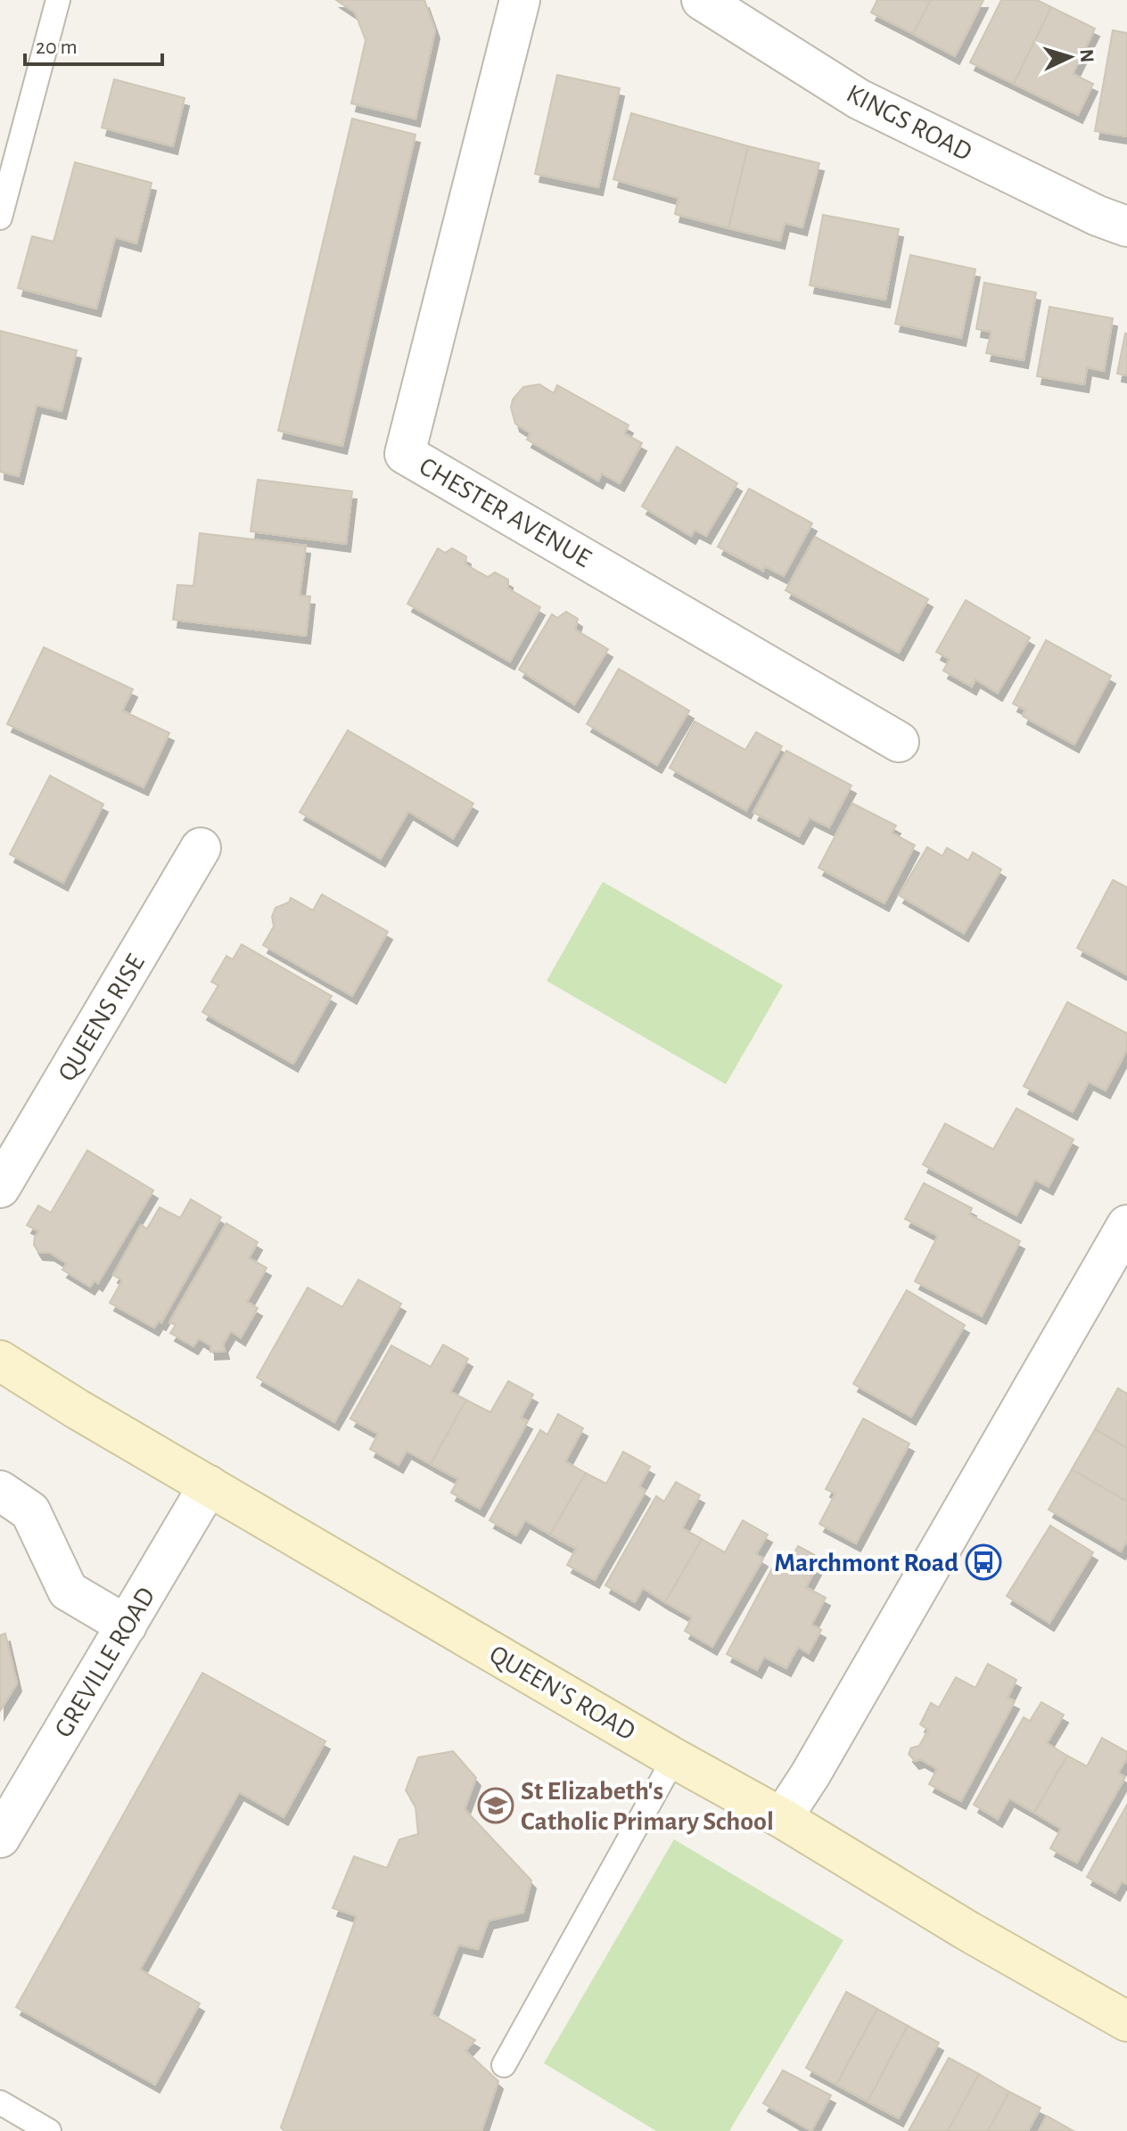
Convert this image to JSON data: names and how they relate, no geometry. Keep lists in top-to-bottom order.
{
  "streets": {
    "main road": ["QUEEN'S ROAD"],
    "street": [
      "KINGS ROAD",
      "CHESTER AVENUE",
      "QUEENS RISE",
      "GREVILLE ROAD"
    ]
  },
  "crossings": [
    ["GREVILLE ROAD", "QUEEN'S ROAD"]
  ],
  "places": {
    "bus stop": ["Marchmont Road"],
    "school or university": ["St Elizabeth's Catholic Primary School"]
  },
  "scale_bar": "20 m",
  "north": "right"
}
